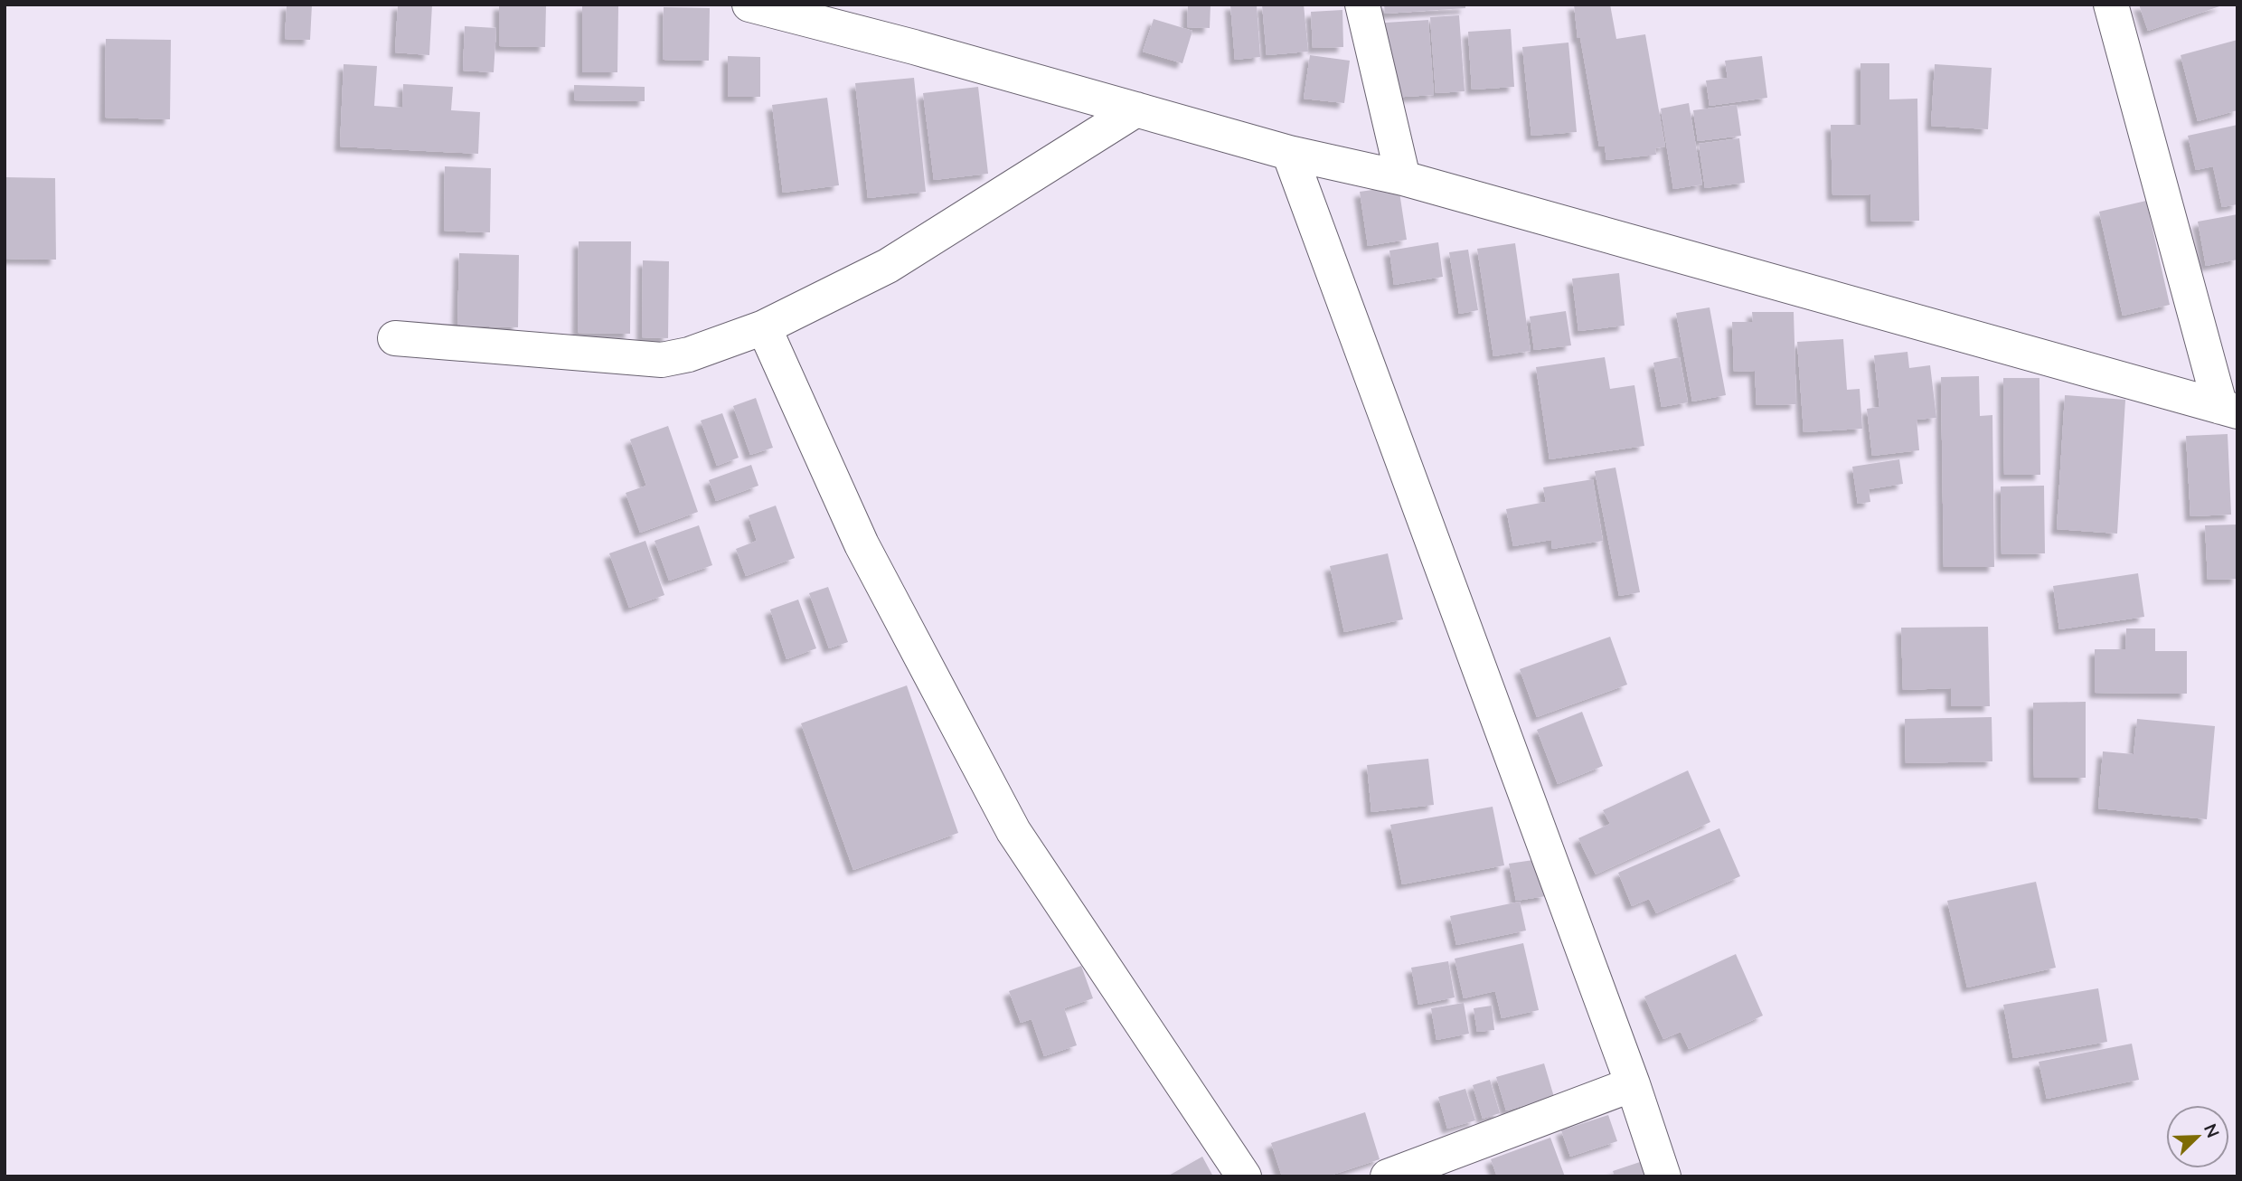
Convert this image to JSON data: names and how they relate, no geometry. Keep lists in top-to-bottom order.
{
  "north": "top right"
}
